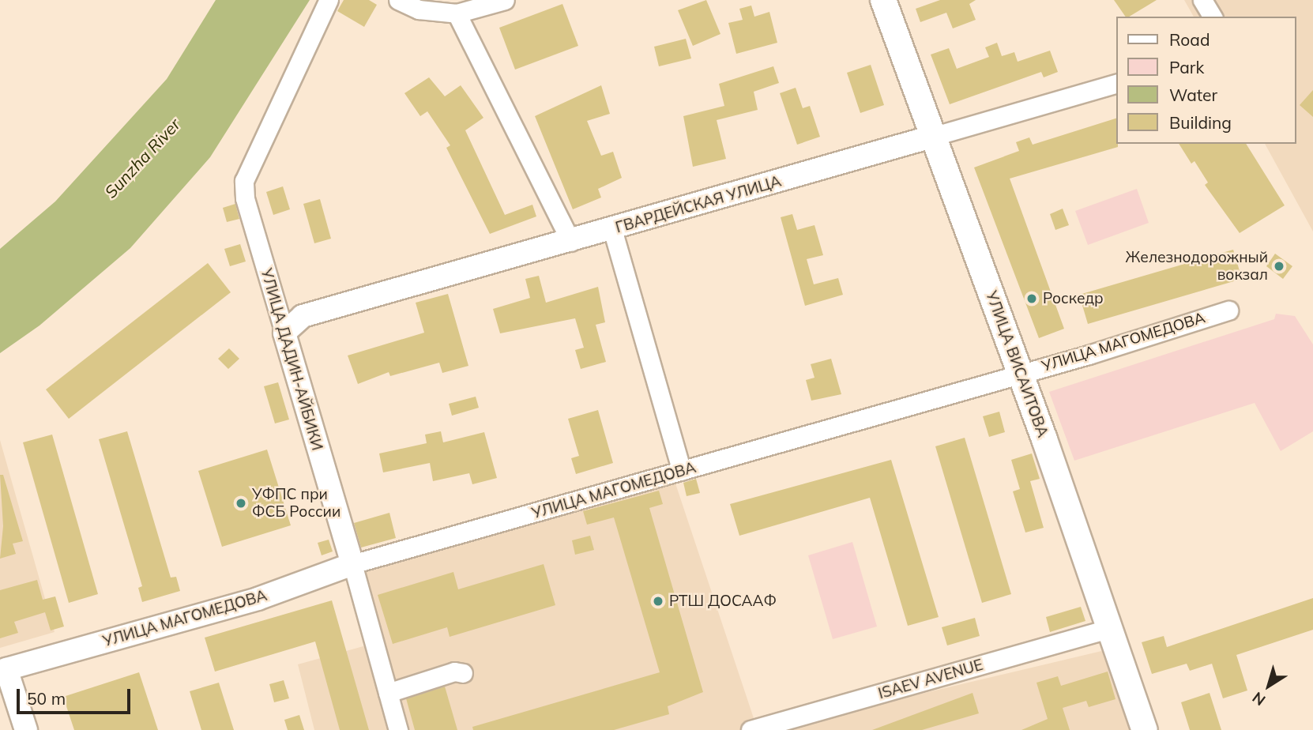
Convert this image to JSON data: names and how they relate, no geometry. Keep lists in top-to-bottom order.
{
  "streets": {
    "main road": ["УЛИЦА ВИСАИТОВА"],
    "street": [
      "ГВАРДЕЙСКАЯ УЛИЦА",
      "УЛИЦА МАГОМЕДОВА",
      "УЛИЦА ДАДИН-АЙБИКИ",
      "ISAEV AVENUE"
    ]
  },
  "crossings": [
    ["ГВАРДЕЙСКАЯ УЛИЦА", "УЛИЦА ДАДИН-АЙБИКИ"],
    ["ГВАРДЕЙСКАЯ УЛИЦА", "УЛИЦА ВИСАИТОВА"],
    ["УЛИЦА МАГОМЕДОВА", "УЛИЦА ДАДИН-АЙБИКИ"],
    ["УЛИЦА МАГОМЕДОВА", "УЛИЦА ВИСАИТОВА"],
    ["УЛИЦА ВИСАИТОВА", "ISAEV AVENUE"]
  ],
  "water": ["Sunzha River"],
  "places": [
    "Железнодорожный вокзал",
    "Роскедр",
    "УФПС при ФСБ России",
    "РТШ ДОСААФ"
  ],
  "legend": [
    "Road",
    "Park",
    "Water",
    "Building"
  ],
  "scale_bar": "50 m",
  "north": "bottom left"
}
